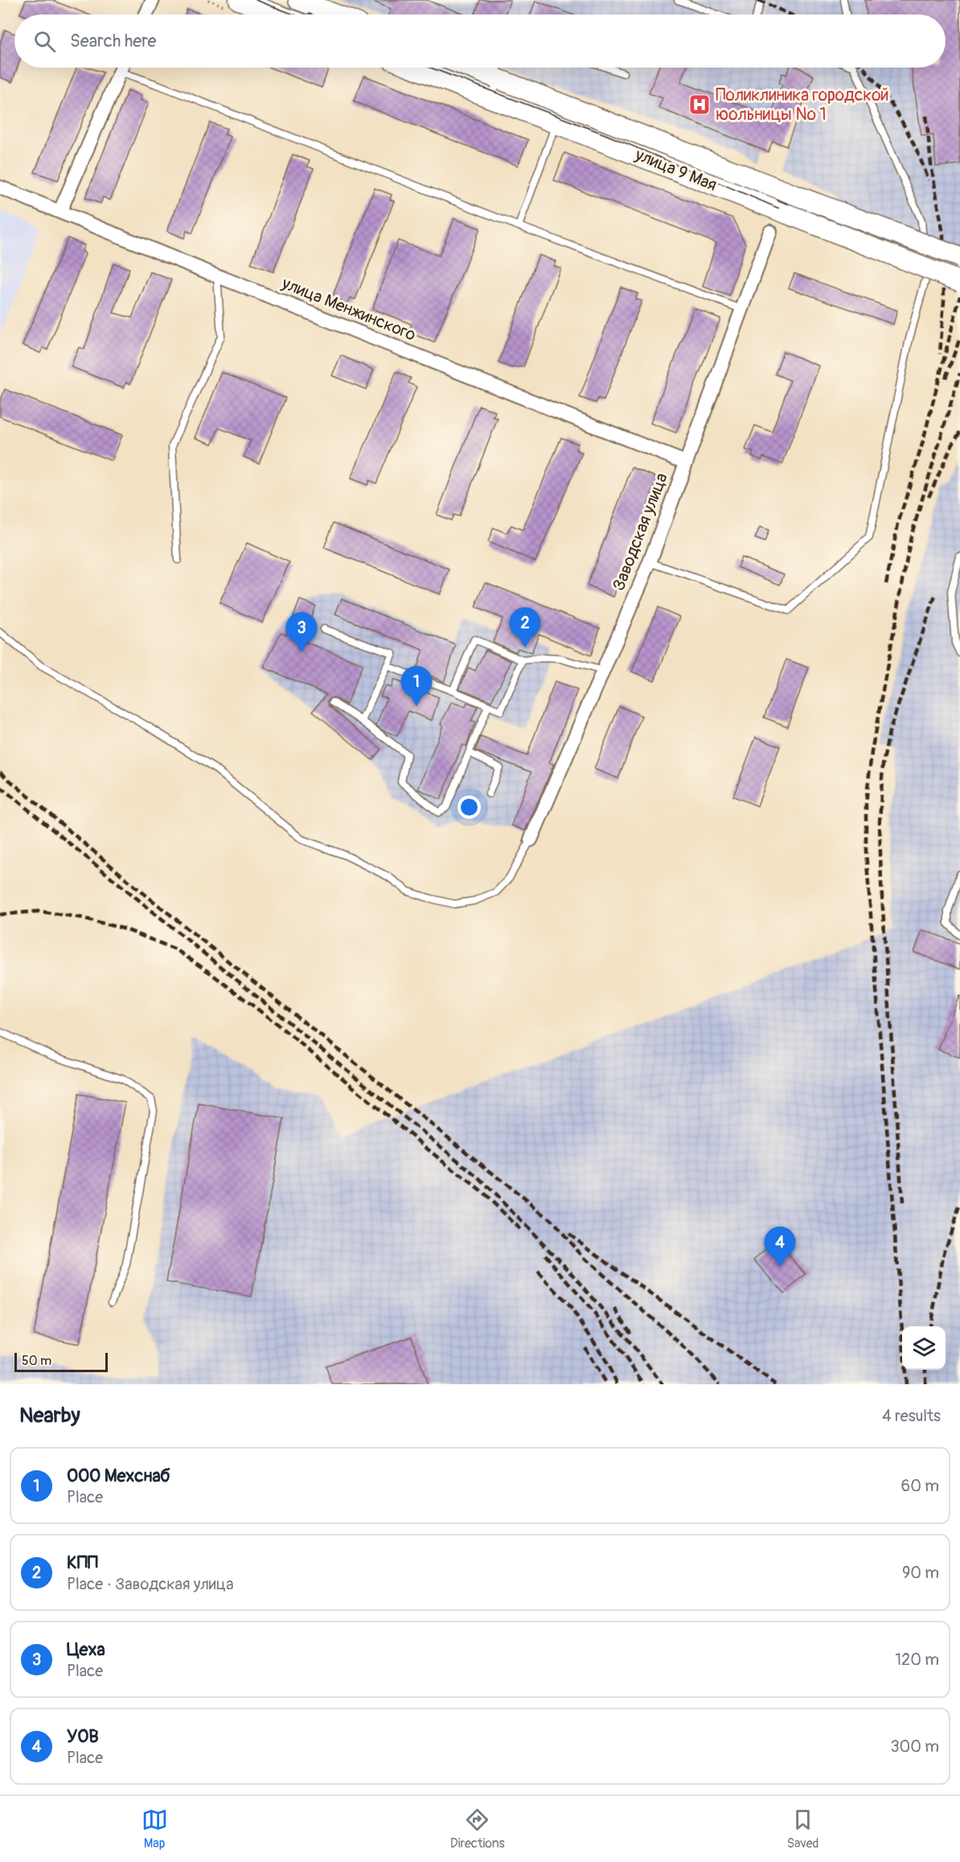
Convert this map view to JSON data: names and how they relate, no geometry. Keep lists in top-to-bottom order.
{
  "streets": {
    "main road": ["улица 9 Мая"],
    "street": ["улица Менжинского", "Заводская улица"]
  },
  "crossings": [
    ["улица Менжинского", "Заводская улица"]
  ],
  "places": {
    "hospital": ["Поликлиника городской юольницы № 1"]
  },
  "scale_bar": "50 m",
  "page": {
    "search": "Search here",
    "pins": [
      "2",
      "3",
      "1",
      "4"
    ],
    "scale": "50 m",
    "heading": ["Nearby", "4 results"],
    "list": [
      {
        "mark": "1",
        "name": "ООО Мехснаб",
        "note": "Place",
        "value": "60 m"
      },
      {
        "mark": "2",
        "name": "КПП",
        "note": "Place · Заводская улица",
        "value": "90 m"
      },
      {
        "mark": "3",
        "name": "Цеха",
        "note": "Place",
        "value": "120 m"
      },
      {
        "mark": "4",
        "name": "УОВ",
        "note": "Place",
        "value": "300 m"
      }
    ],
    "nav": ["Map", "Directions", "Saved"]
  }
}
